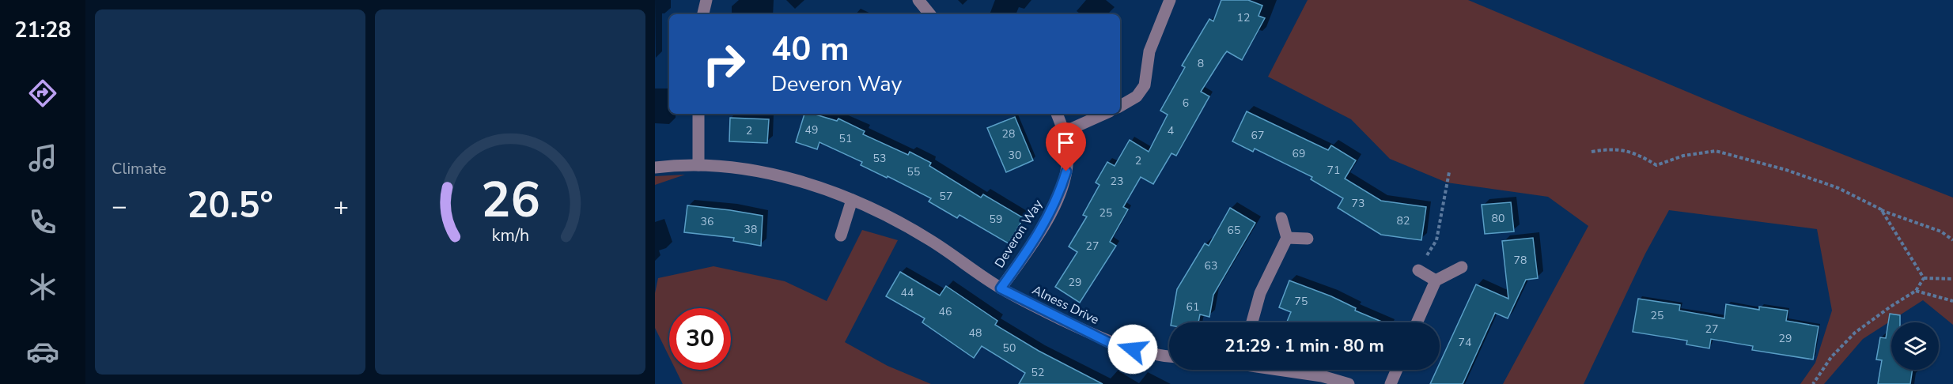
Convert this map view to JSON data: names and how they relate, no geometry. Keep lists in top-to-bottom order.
{
  "streets": {
    "street": ["Deveron Way", "Alness Drive"]
  },
  "crossings": [
    ["Deveron Way", "Alness Drive"]
  ],
  "house_numbers": [
    "12",
    "8",
    "6",
    "49",
    "2",
    "4",
    "28",
    "67",
    "51",
    "69",
    "30",
    "53",
    "2",
    "71",
    "55",
    "23",
    "57",
    "73",
    "25",
    "80",
    "59",
    "82",
    "36",
    "38",
    "65",
    "27",
    "78",
    "63",
    "29",
    "44",
    "75",
    "61",
    "46",
    "25",
    "27",
    "48",
    "29",
    "74",
    "50",
    "52"
  ],
  "page": {
    "tabs": "21:28",
    "tile": "Climate",
    "turn": ["40 m", "Deveron Way"],
    "heat": ["−", "20.5°", "+"],
    "limit": "30",
    "trip": "21:29 · 1 min · 80 m",
    "gauge": ["26", "km/h"]
  }
}
